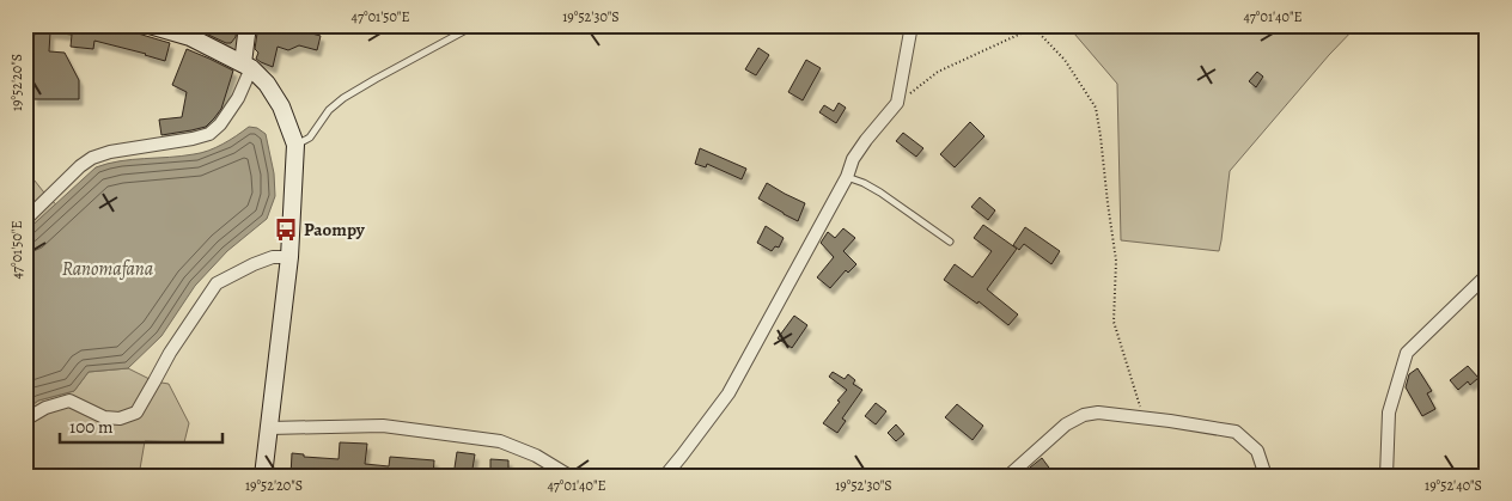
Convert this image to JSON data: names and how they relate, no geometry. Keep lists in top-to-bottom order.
{
  "water": ["Ranomafana"],
  "places": {
    "bus stop": ["Paompy"]
  },
  "scale_bar": "100 m",
  "coordinates": [
    "47°01'50\"E",
    "19°52'30\"S",
    "47°01'40\"E",
    "19°52'20\"S",
    "19°52'40\"S"
  ]
}
